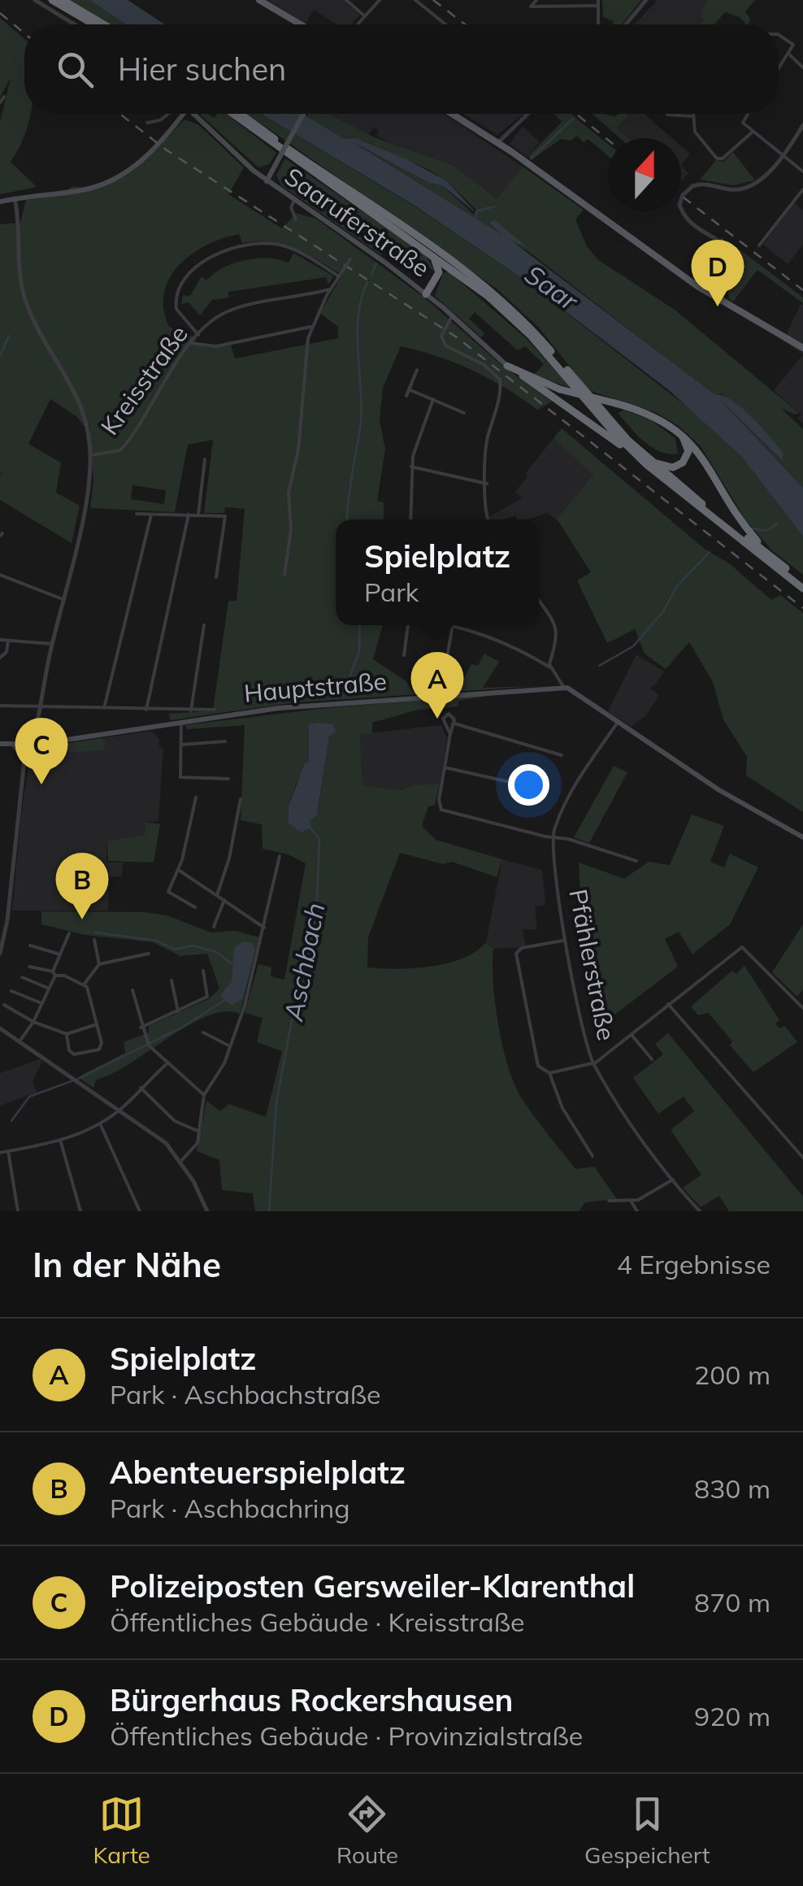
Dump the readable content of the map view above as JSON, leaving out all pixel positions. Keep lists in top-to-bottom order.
{
  "streets": {
    "main road": ["Saaruferstraße", "Hauptstraße"],
    "street": ["Kreisstraße", "Pfählerstraße"]
  },
  "crossings": [
    ["Kreisstraße", "Hauptstraße"]
  ],
  "water": ["Saar", "Aschbach"],
  "north": "top",
  "page": {
    "search": "Hier suchen",
    "pins": [
      "D",
      "A",
      "C",
      "B"
    ],
    "popup": ["Spielplatz", "Park"],
    "heading": ["In der Nähe", "4 Ergebnisse"],
    "list": [
      {
        "mark": "A",
        "name": "Spielplatz",
        "note": "Park · Aschbachstraße",
        "value": "200 m"
      },
      {
        "mark": "B",
        "name": "Abenteuerspielplatz",
        "note": "Park · Aschbachring",
        "value": "830 m"
      },
      {
        "mark": "C",
        "name": "Polizeiposten Gersweiler-Klarenthal",
        "note": "Öffentliches Gebäude · Kreisstraße",
        "value": "870 m"
      },
      {
        "mark": "D",
        "name": "Bürgerhaus Rockershausen",
        "note": "Öffentliches Gebäude · Provinzialstraße",
        "value": "920 m"
      }
    ],
    "nav": ["Karte", "Route", "Gespeichert"]
  }
}
